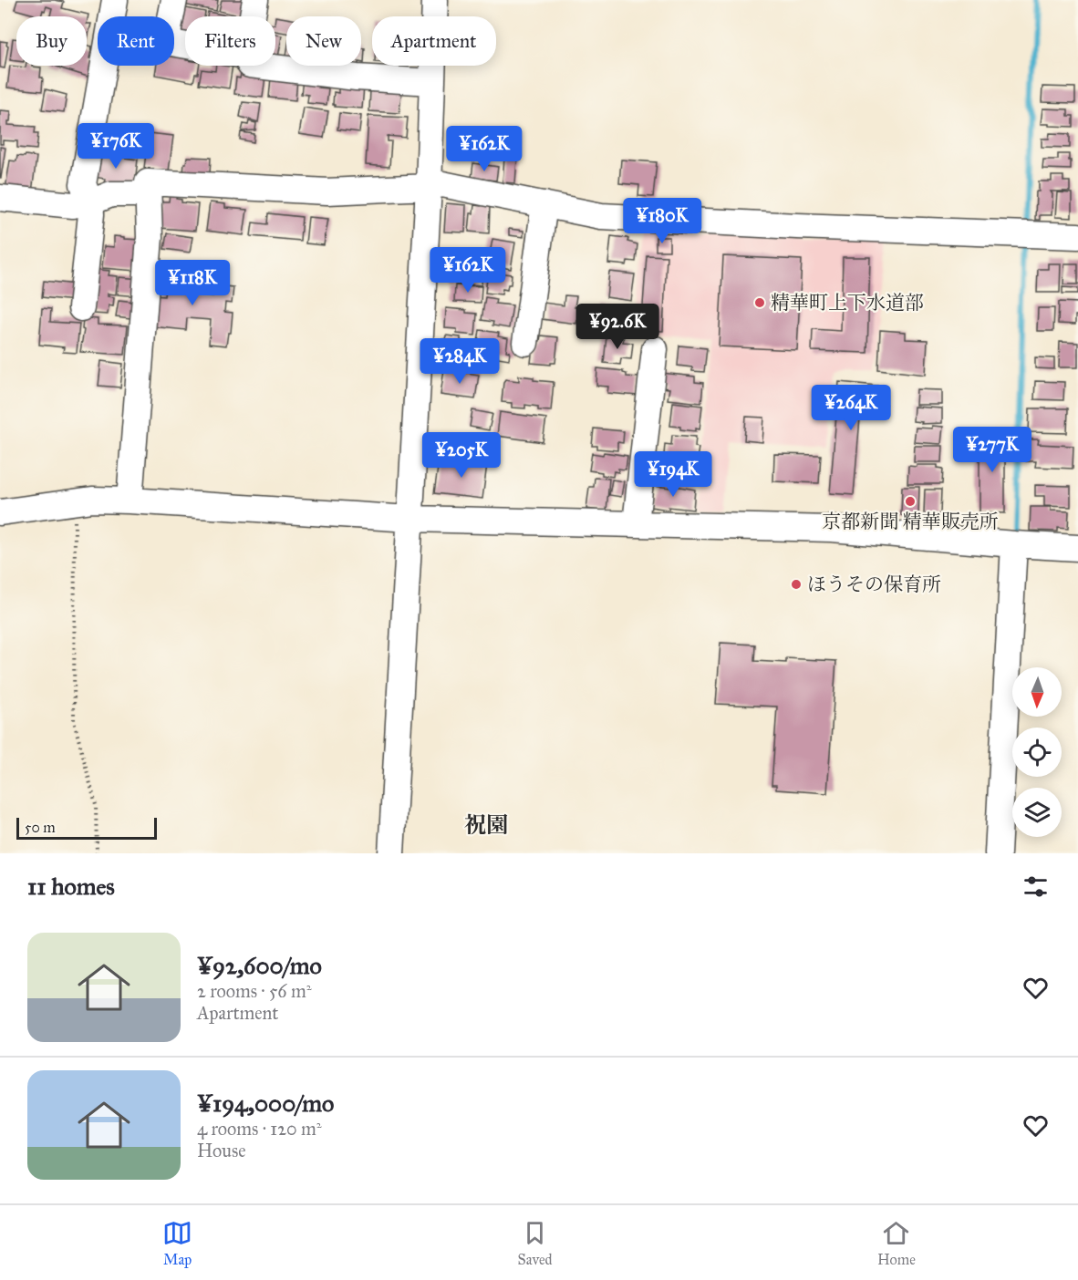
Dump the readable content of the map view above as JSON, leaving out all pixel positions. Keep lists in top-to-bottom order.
{
  "districts": ["祝園"],
  "places": ["精華町上下水道部", "京都新聞 精華販売所", "ほうその保育所"],
  "scale_bar": "50 m",
  "north": "bottom",
  "page": {
    "chip": [
      "Buy",
      "Rent",
      "Filters",
      "New",
      "Apartment"
    ],
    "price": [
      "¥176K",
      "¥162K",
      "¥180K",
      "¥162K",
      "¥118K",
      "¥92.6K",
      "¥284K",
      "¥264K",
      "¥277K",
      "¥205K",
      "¥194K"
    ],
    "scale": "50 m",
    "heading": "11 homes",
    "list": [
      {
        "name": "¥92,600/mo",
        "note": "2 rooms · 56 m² · Apartment"
      },
      {
        "name": "¥194,000/mo",
        "note": "4 rooms · 120 m² · House"
      }
    ],
    "tabs": ["Map", "Saved", "Home"]
  }
}
